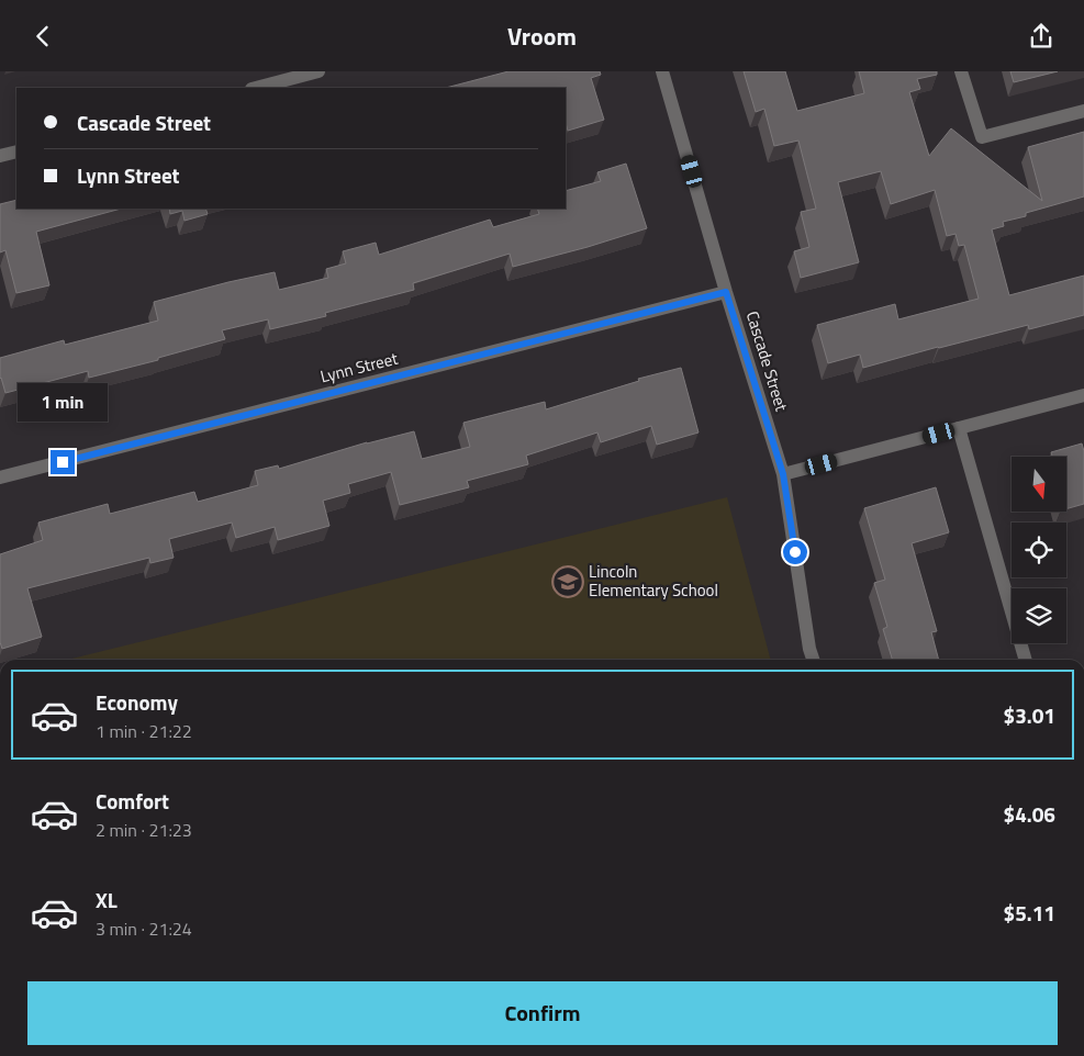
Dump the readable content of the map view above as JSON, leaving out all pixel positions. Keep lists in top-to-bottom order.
{
  "streets": {
    "street": ["Cascade Street", "Lynn Street"]
  },
  "crossings": [
    ["Cascade Street", "Lynn Street"]
  ],
  "places": {
    "school or university": ["Lincoln Elementary School"]
  },
  "north": "bottom",
  "page": {
    "header": "Vroom",
    "banner": ["Cascade Street", "Lynn Street"],
    "bubble": "1 min",
    "list": [
      {
        "name": "Economy",
        "note": "1 min · 21:22",
        "value": "$3.01"
      },
      {
        "name": "Comfort",
        "note": "2 min · 21:23",
        "value": "$4.06"
      },
      {
        "name": "XL",
        "note": "3 min · 21:24",
        "value": "$5.11"
      }
    ],
    "buttons": "Confirm"
  }
}
